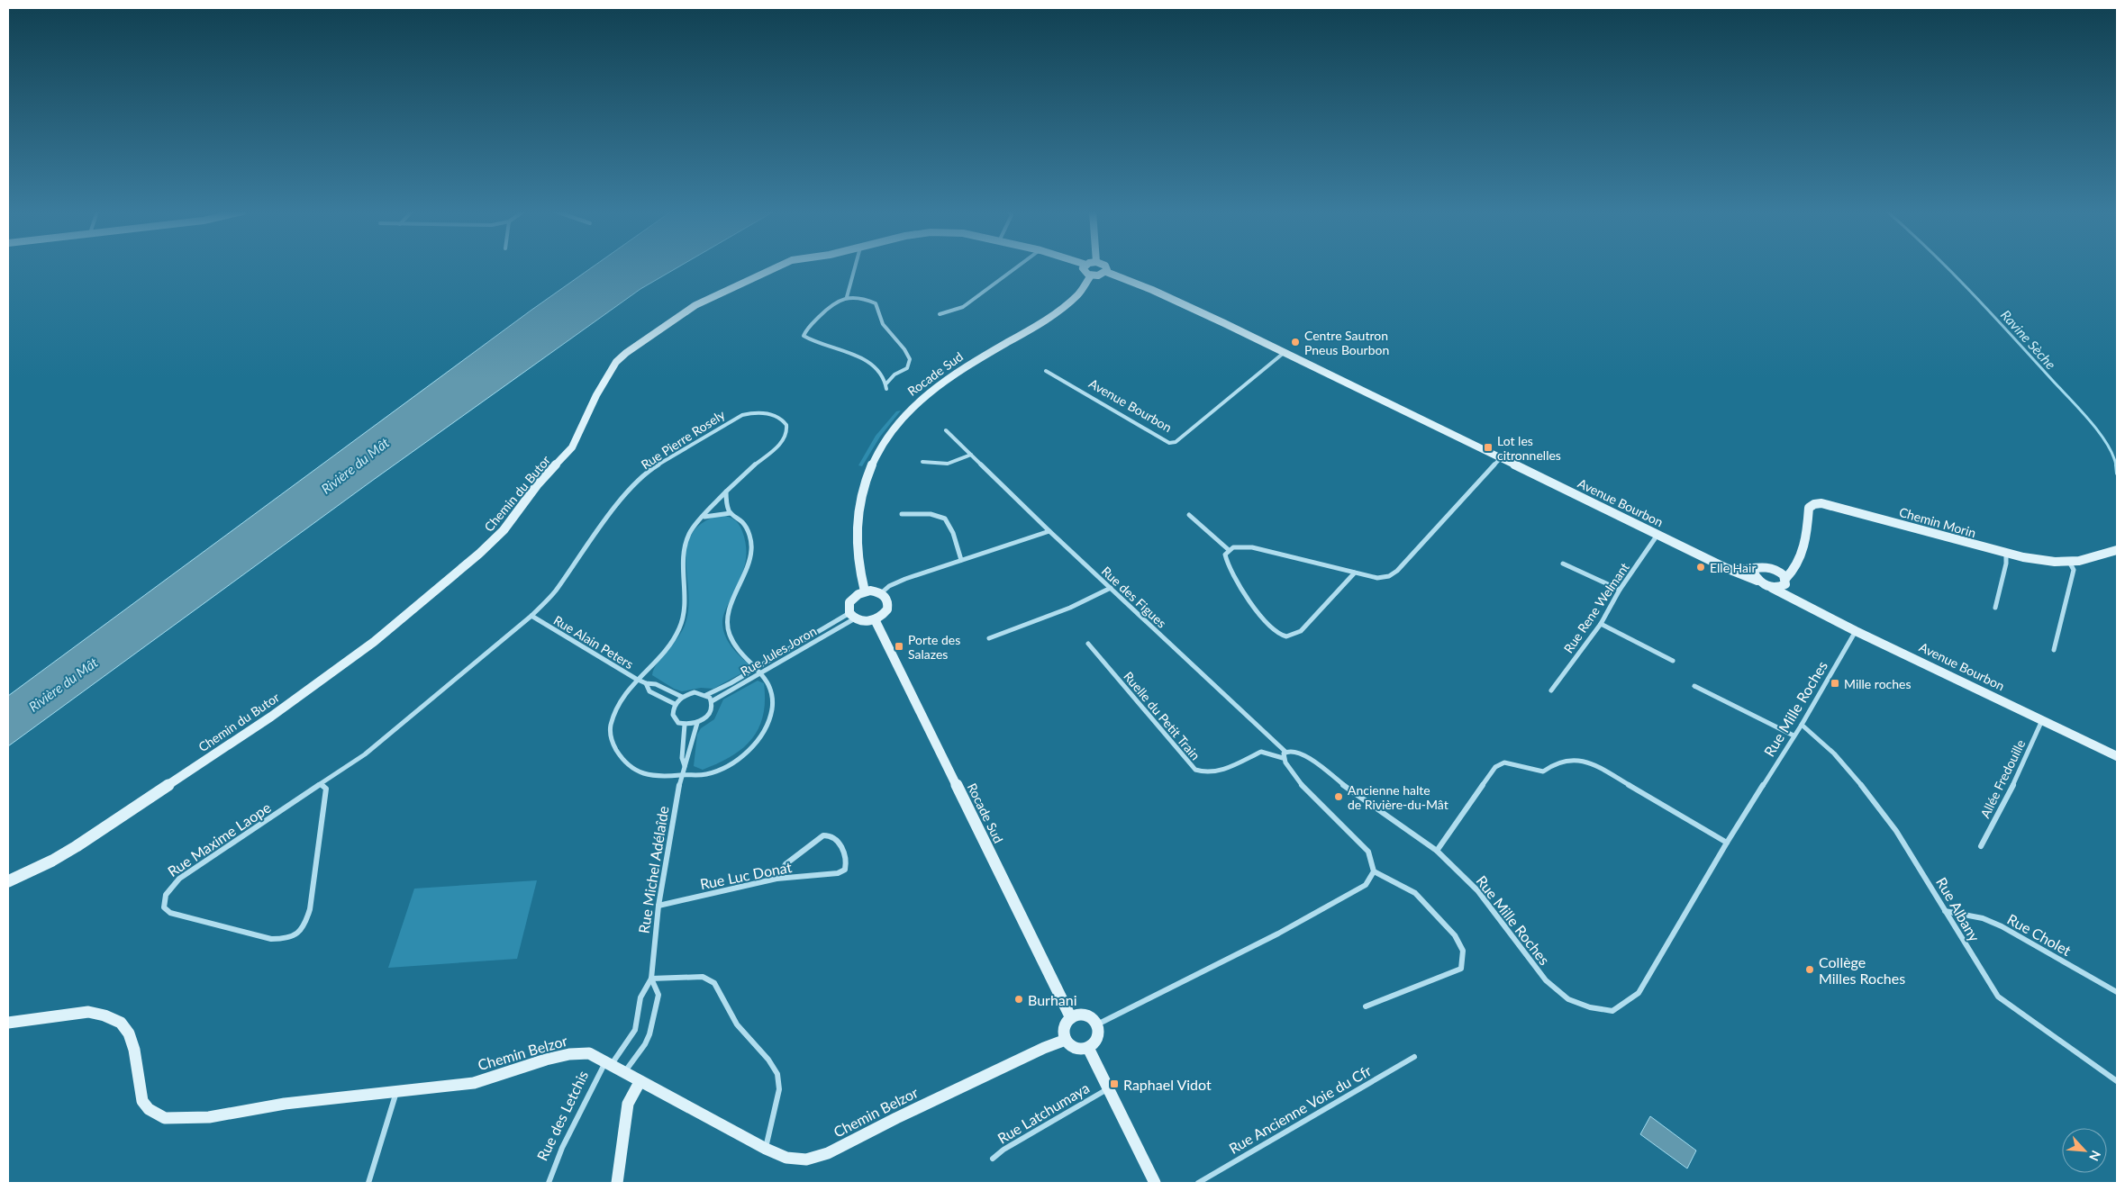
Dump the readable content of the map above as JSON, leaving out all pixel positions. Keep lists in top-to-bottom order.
{
  "streets": {
    "street": [
      "Rocade Sud",
      "Avenue Bourbon",
      "Rue Pierre Rosely",
      "Chemin du Butor",
      "Chemin Morin",
      "Rue des Figues",
      "Rue Rene Welmant",
      "Rue Alain Peters",
      "Rue Jules Joron",
      "Rue Mille Roches",
      "Ruelle du Petit Train",
      "Allée Fredouille",
      "Rue Maxime Laope",
      "Rue Michel Adélaîde",
      "Rue Luc Donat",
      "Rue Albany",
      "Rue Cholet",
      "Chemin Belzor",
      "Rue Ancienne Voie du Cfr",
      "Rue Latchumaya",
      "Rue des Letchis"
    ]
  },
  "crossings": [
    ["Rocade Sud", "Rue Jules Joron"],
    ["Rocade Sud", "Chemin Belzor"],
    ["Avenue Bourbon", "Chemin Morin"],
    ["Avenue Bourbon", "Rue Rene Welmant"],
    ["Avenue Bourbon", "Rue Mille Roches"],
    ["Avenue Bourbon", "Allée Fredouille"],
    ["Rue Pierre Rosely", "Rue Alain Peters"],
    ["Rue Pierre Rosely", "Rue Jules Joron"],
    ["Rue Pierre Rosely", "Rue Maxime Laope"],
    ["Rue Pierre Rosely", "Rue Michel Adélaîde"],
    ["Rue des Figues", "Rue Mille Roches"],
    ["Rue des Figues", "Ruelle du Petit Train"],
    ["Rue Alain Peters", "Rue Jules Joron"],
    ["Rue Alain Peters", "Rue Maxime Laope"],
    ["Rue Alain Peters", "Rue Michel Adélaîde"],
    ["Rue Jules Joron", "Rue Michel Adélaîde"],
    ["Rue Mille Roches", "Ruelle du Petit Train"],
    ["Rue Mille Roches", "Rue Albany"],
    ["Rue Michel Adélaîde", "Rue Luc Donat"],
    ["Rue Michel Adélaîde", "Chemin Belzor"],
    ["Rue Michel Adélaîde", "Rue des Letchis"],
    ["Rue Albany", "Rue Cholet"],
    ["Chemin Belzor", "Rue des Letchis"]
  ],
  "water": ["Ravine Sèche", "Rivière du Mât"],
  "places": {
    "other": [
      "Centre Sautron Pneus Bourbon",
      "Elle Hair",
      "Ancienne halte de Rivière-du-Mât",
      "Collège Milles Roches",
      "Burhani"
    ],
    "transit": [
      "Lot les citronnelles",
      "Porte des Salazes",
      "Mille roches",
      "Raphael Vidot"
    ]
  },
  "north": "bottom right"
}
